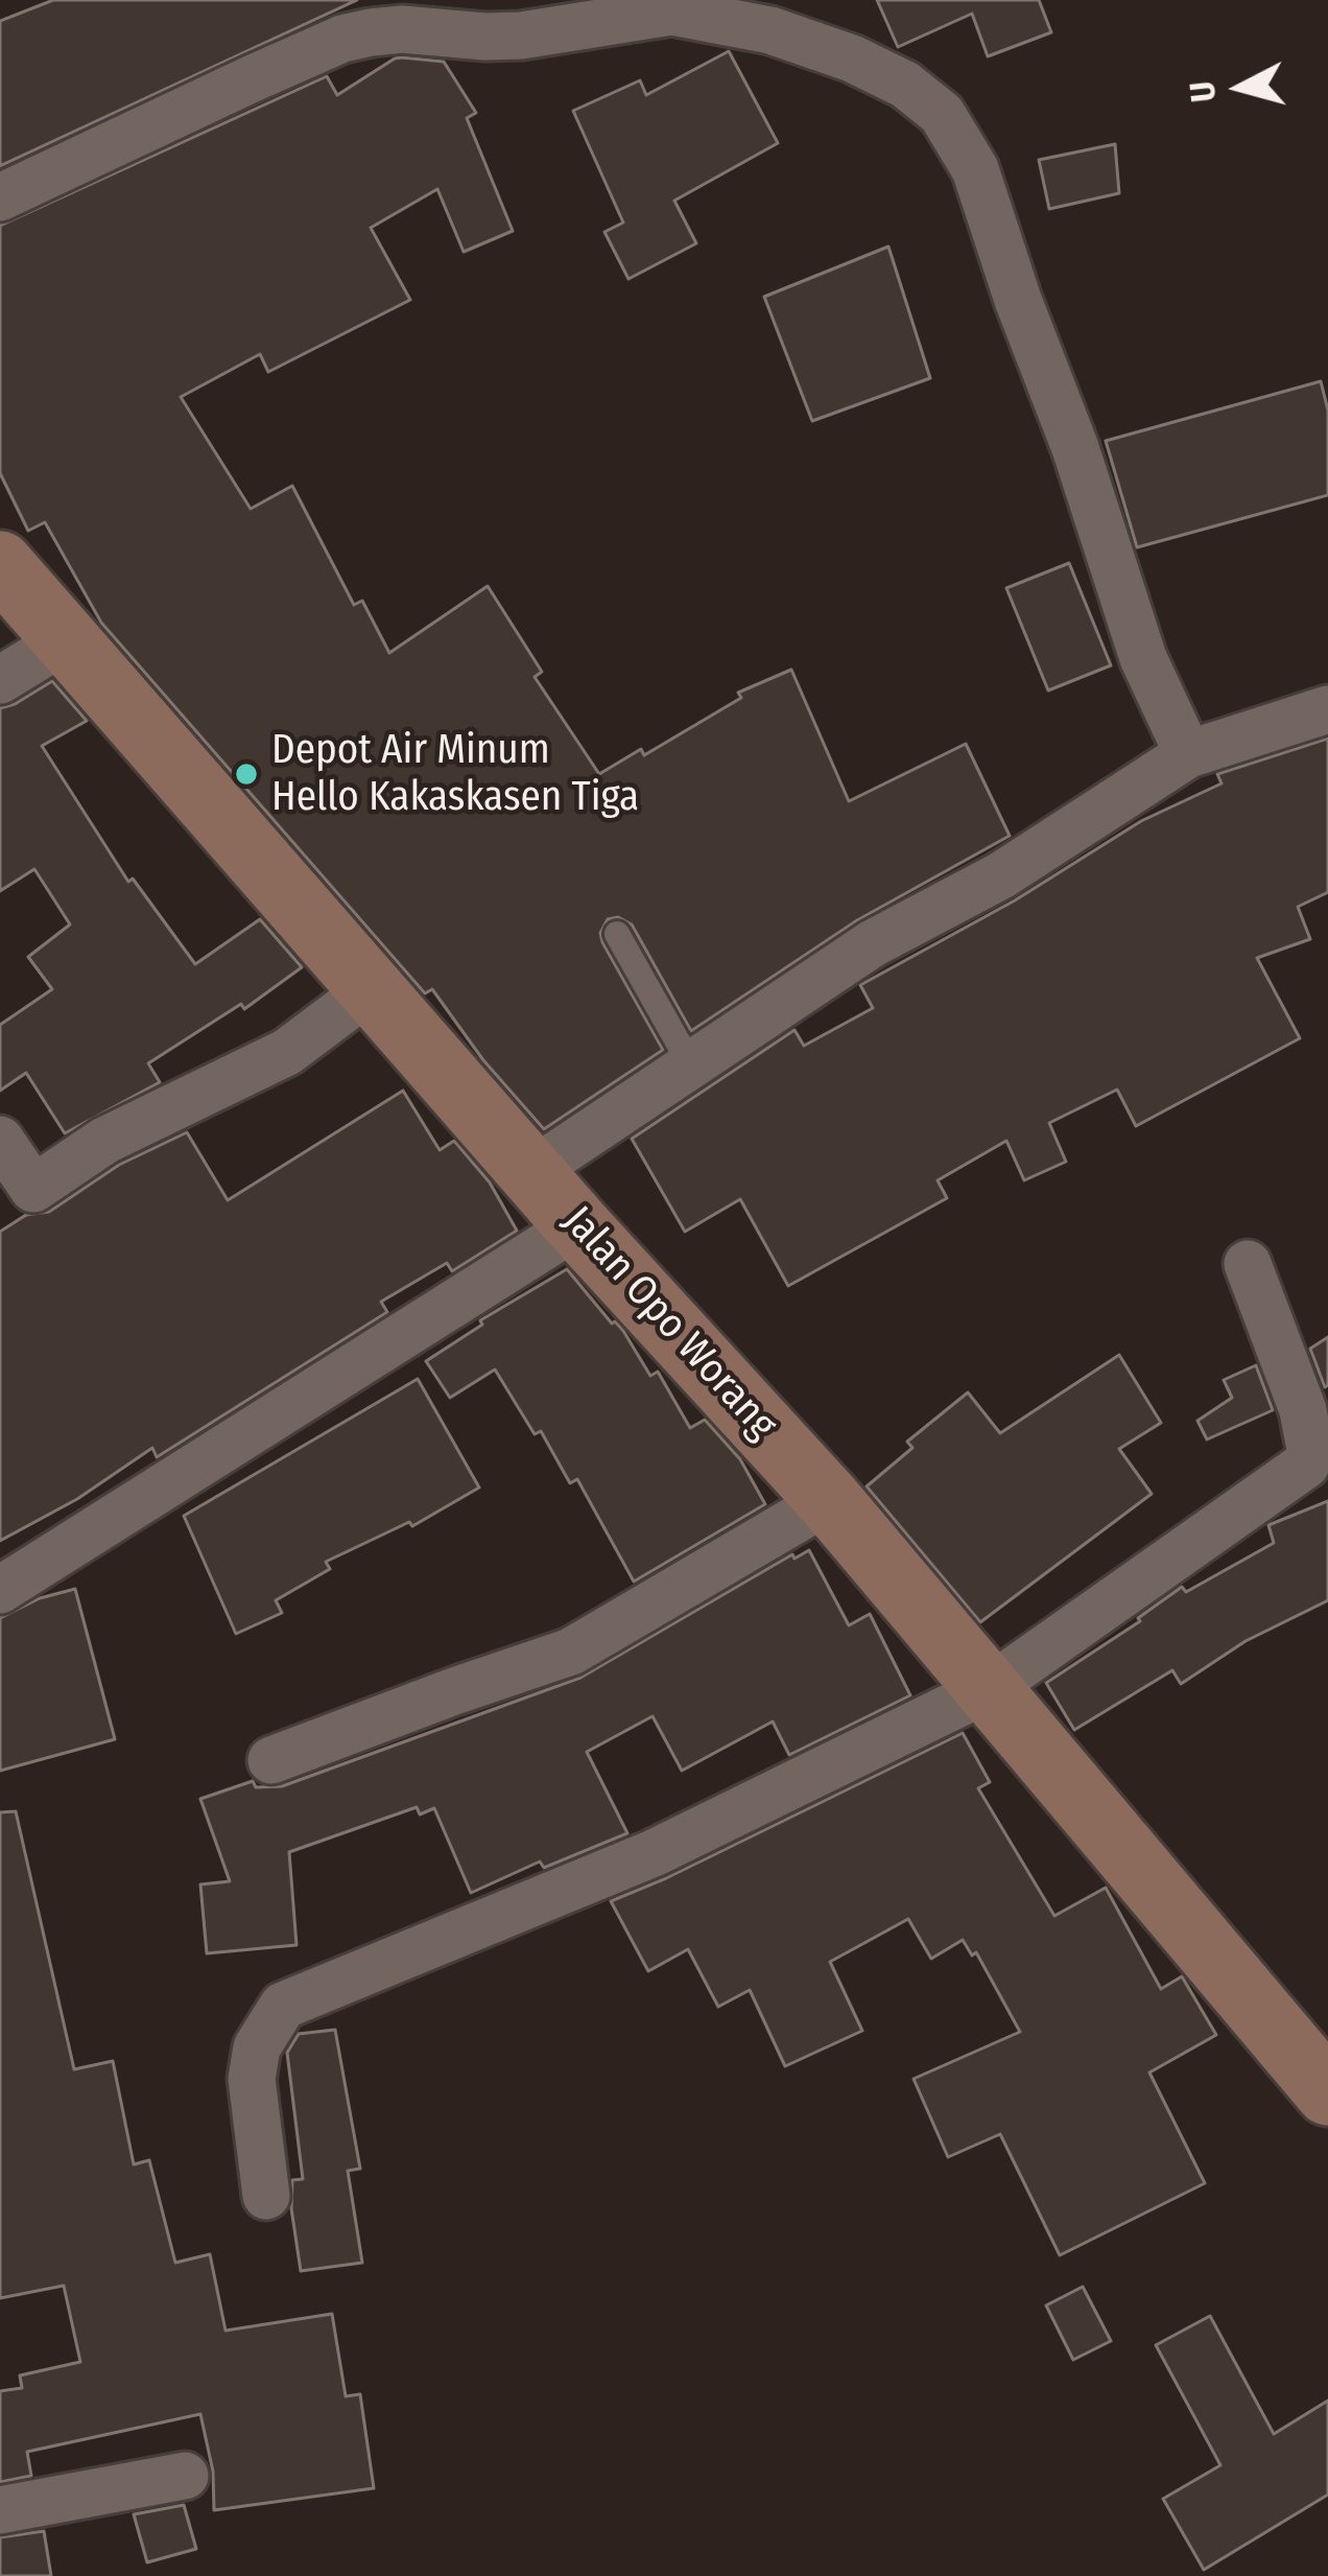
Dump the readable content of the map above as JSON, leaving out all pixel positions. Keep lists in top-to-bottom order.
{
  "streets": {
    "street": ["Jalan Opo Worang"]
  },
  "places": ["Depot Air Minum Hello Kakaskasen Tiga"],
  "north": "left"
}
